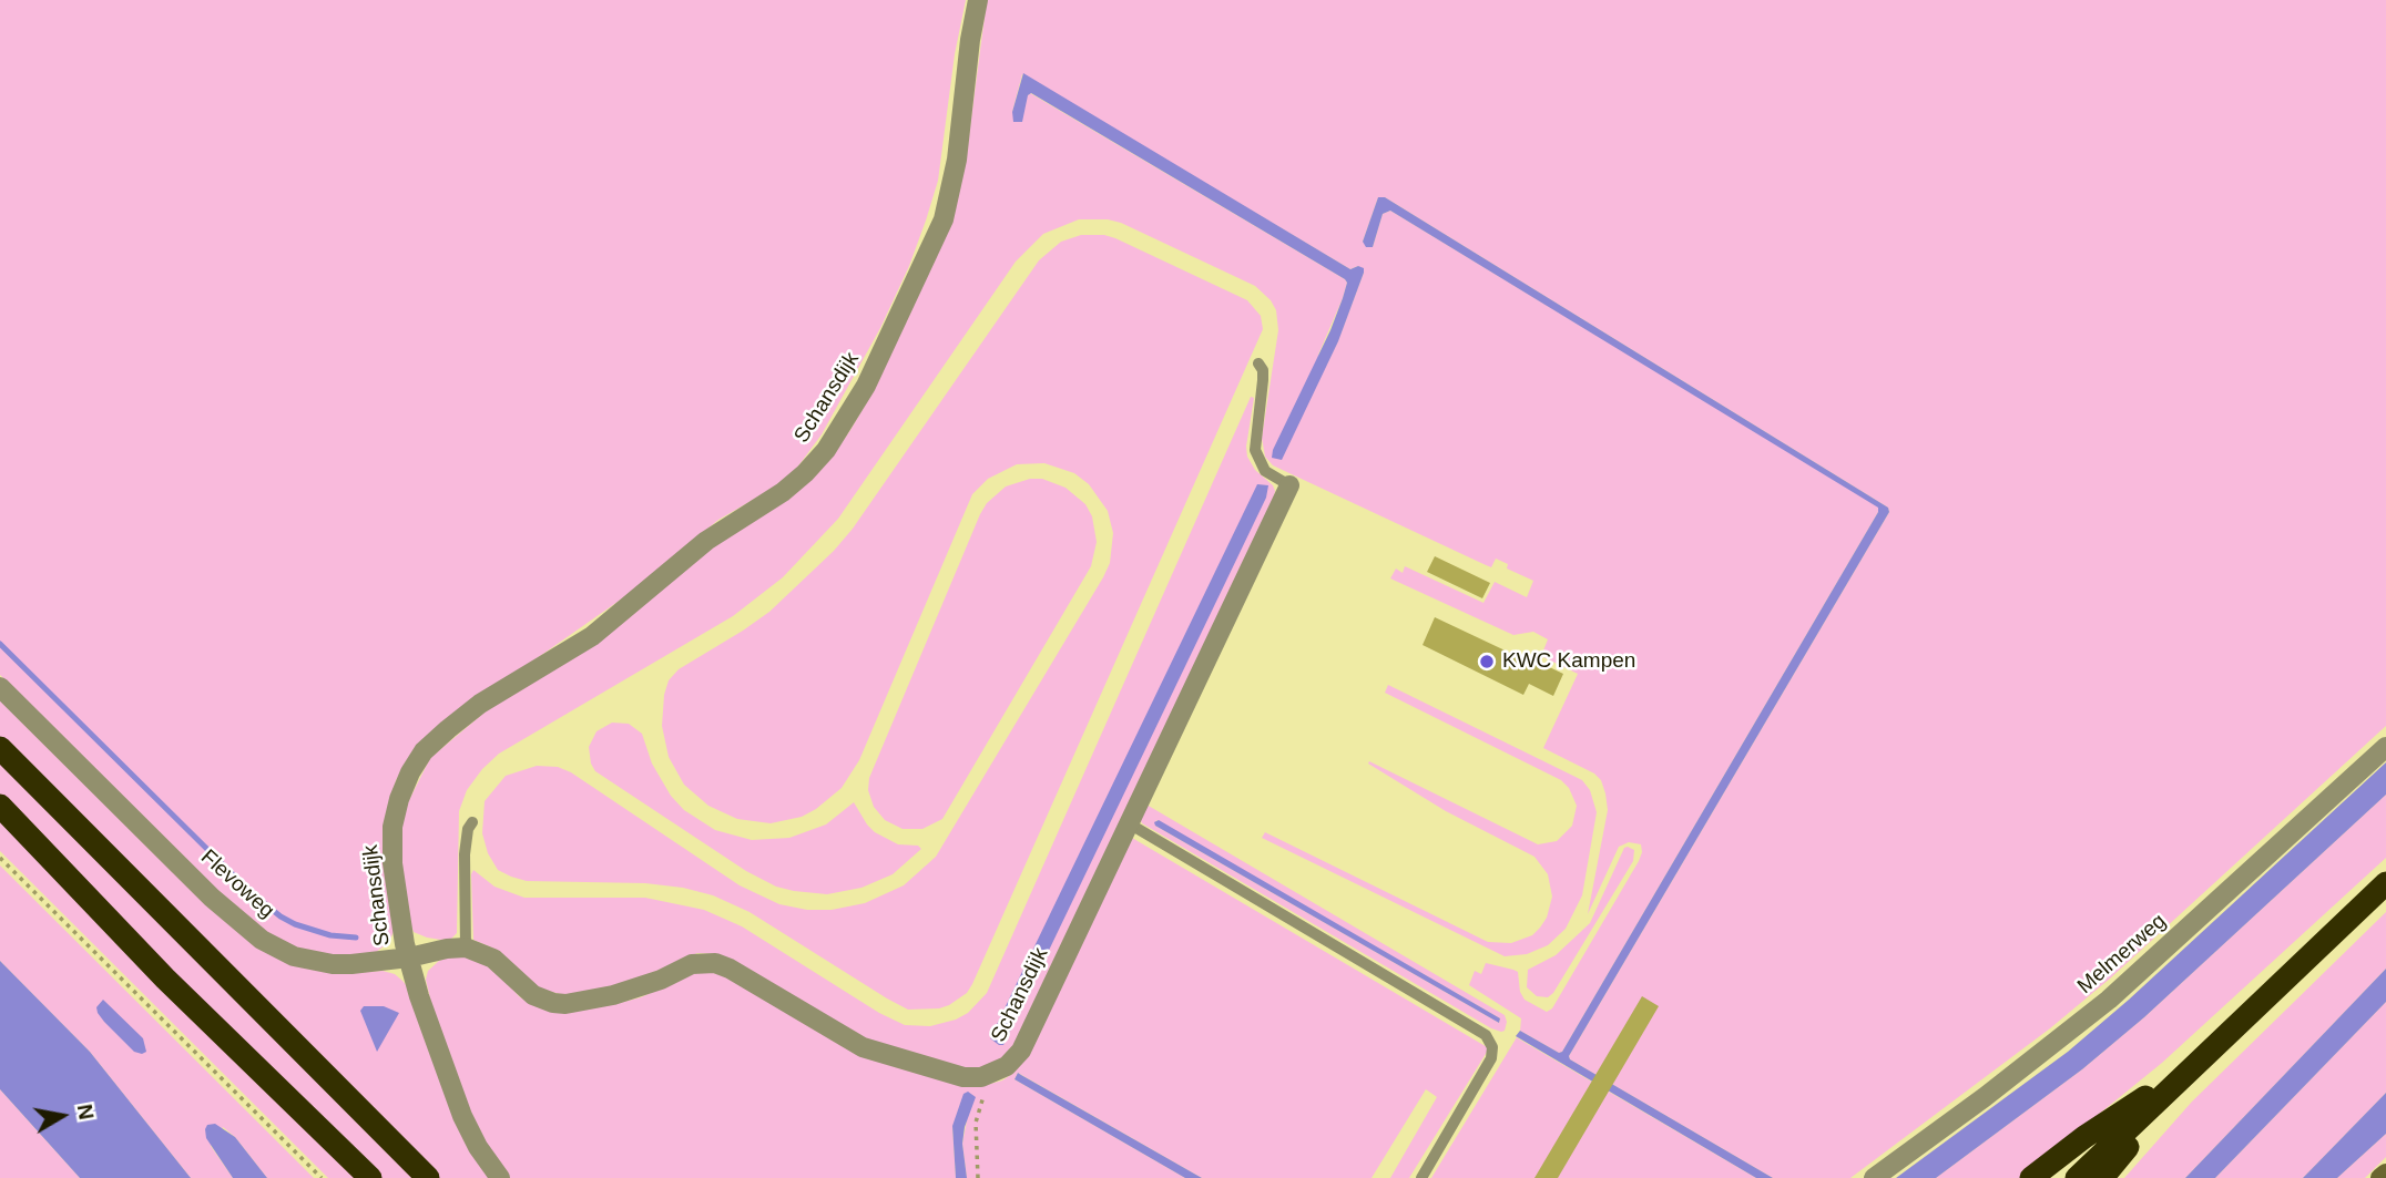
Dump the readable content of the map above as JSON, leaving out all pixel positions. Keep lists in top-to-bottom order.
{
  "streets": {
    "street": ["Schansdijk", "Flevoweg", "Melmerweg"]
  },
  "crossings": [
    ["Schansdijk", "Flevoweg"]
  ],
  "places": ["KWC Kampen"],
  "north": "right"
}
